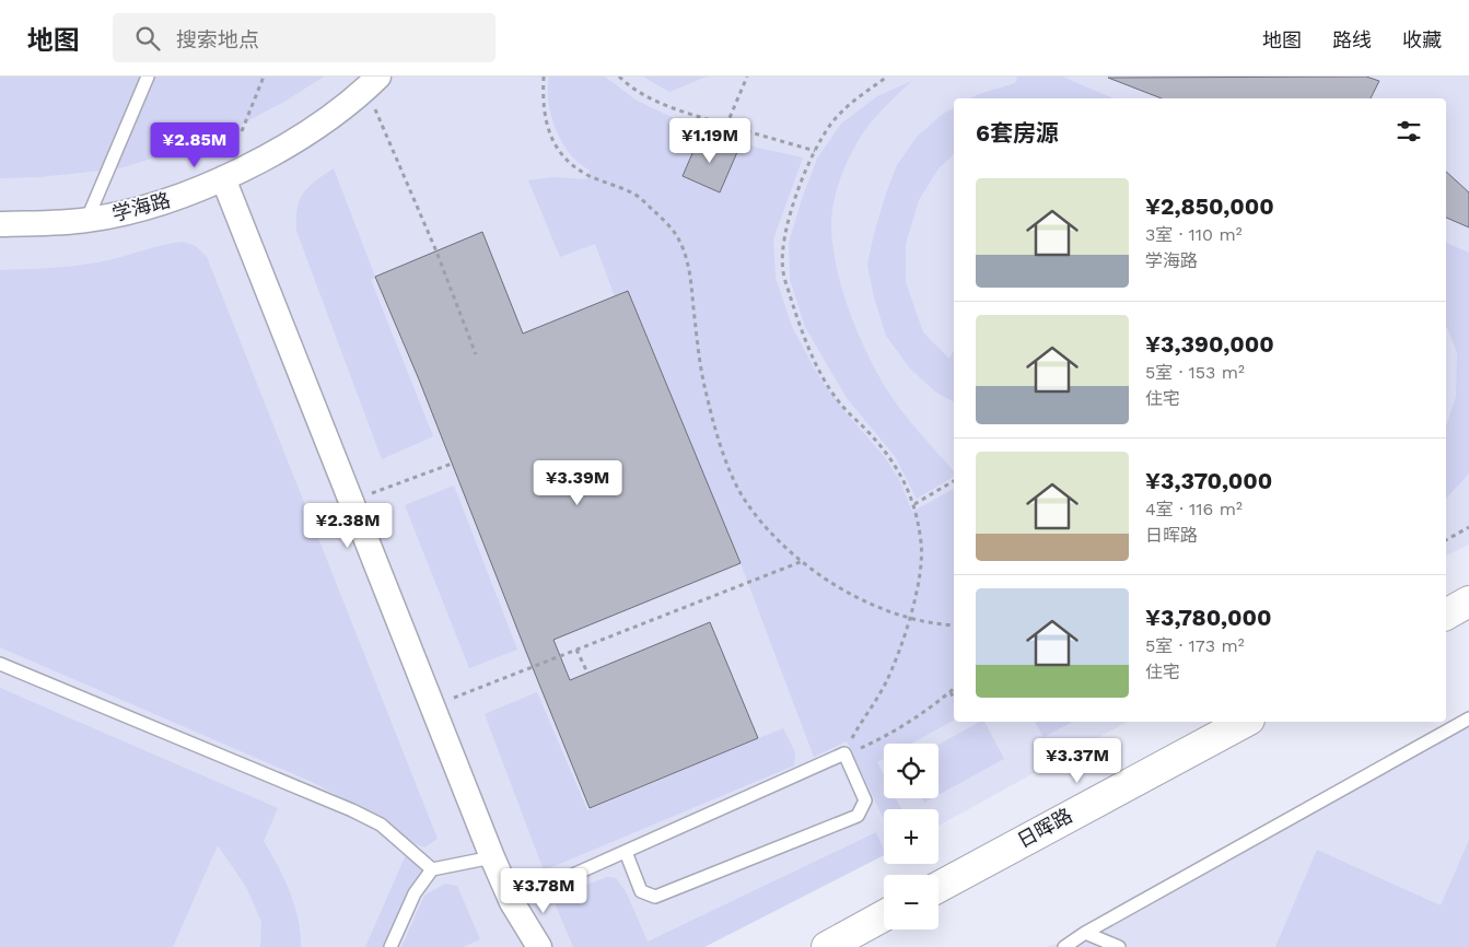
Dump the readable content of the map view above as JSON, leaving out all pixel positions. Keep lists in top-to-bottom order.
{
  "streets": {
    "street": ["学海路", "日晖路"]
  },
  "page": {
    "header": "地图",
    "search": "搜索地点",
    "nav": ["地图", "路线", "收藏"],
    "heading": "6套房源",
    "price": [
      "¥1.19M",
      "¥2.85M",
      "¥3.39M",
      "¥2.38M",
      "¥3.37M",
      "¥3.78M"
    ],
    "list": [
      {
        "name": "¥2,850,000",
        "note": "3室 · 110 m² · 学海路"
      },
      {
        "name": "¥3,390,000",
        "note": "5室 · 153 m² · 住宅"
      },
      {
        "name": "¥3,370,000",
        "note": "4室 · 116 m² · 日晖路"
      },
      {
        "name": "¥3,780,000",
        "note": "5室 · 173 m² · 住宅"
      }
    ],
    "map_buttons": ["+", "−"]
  }
}
